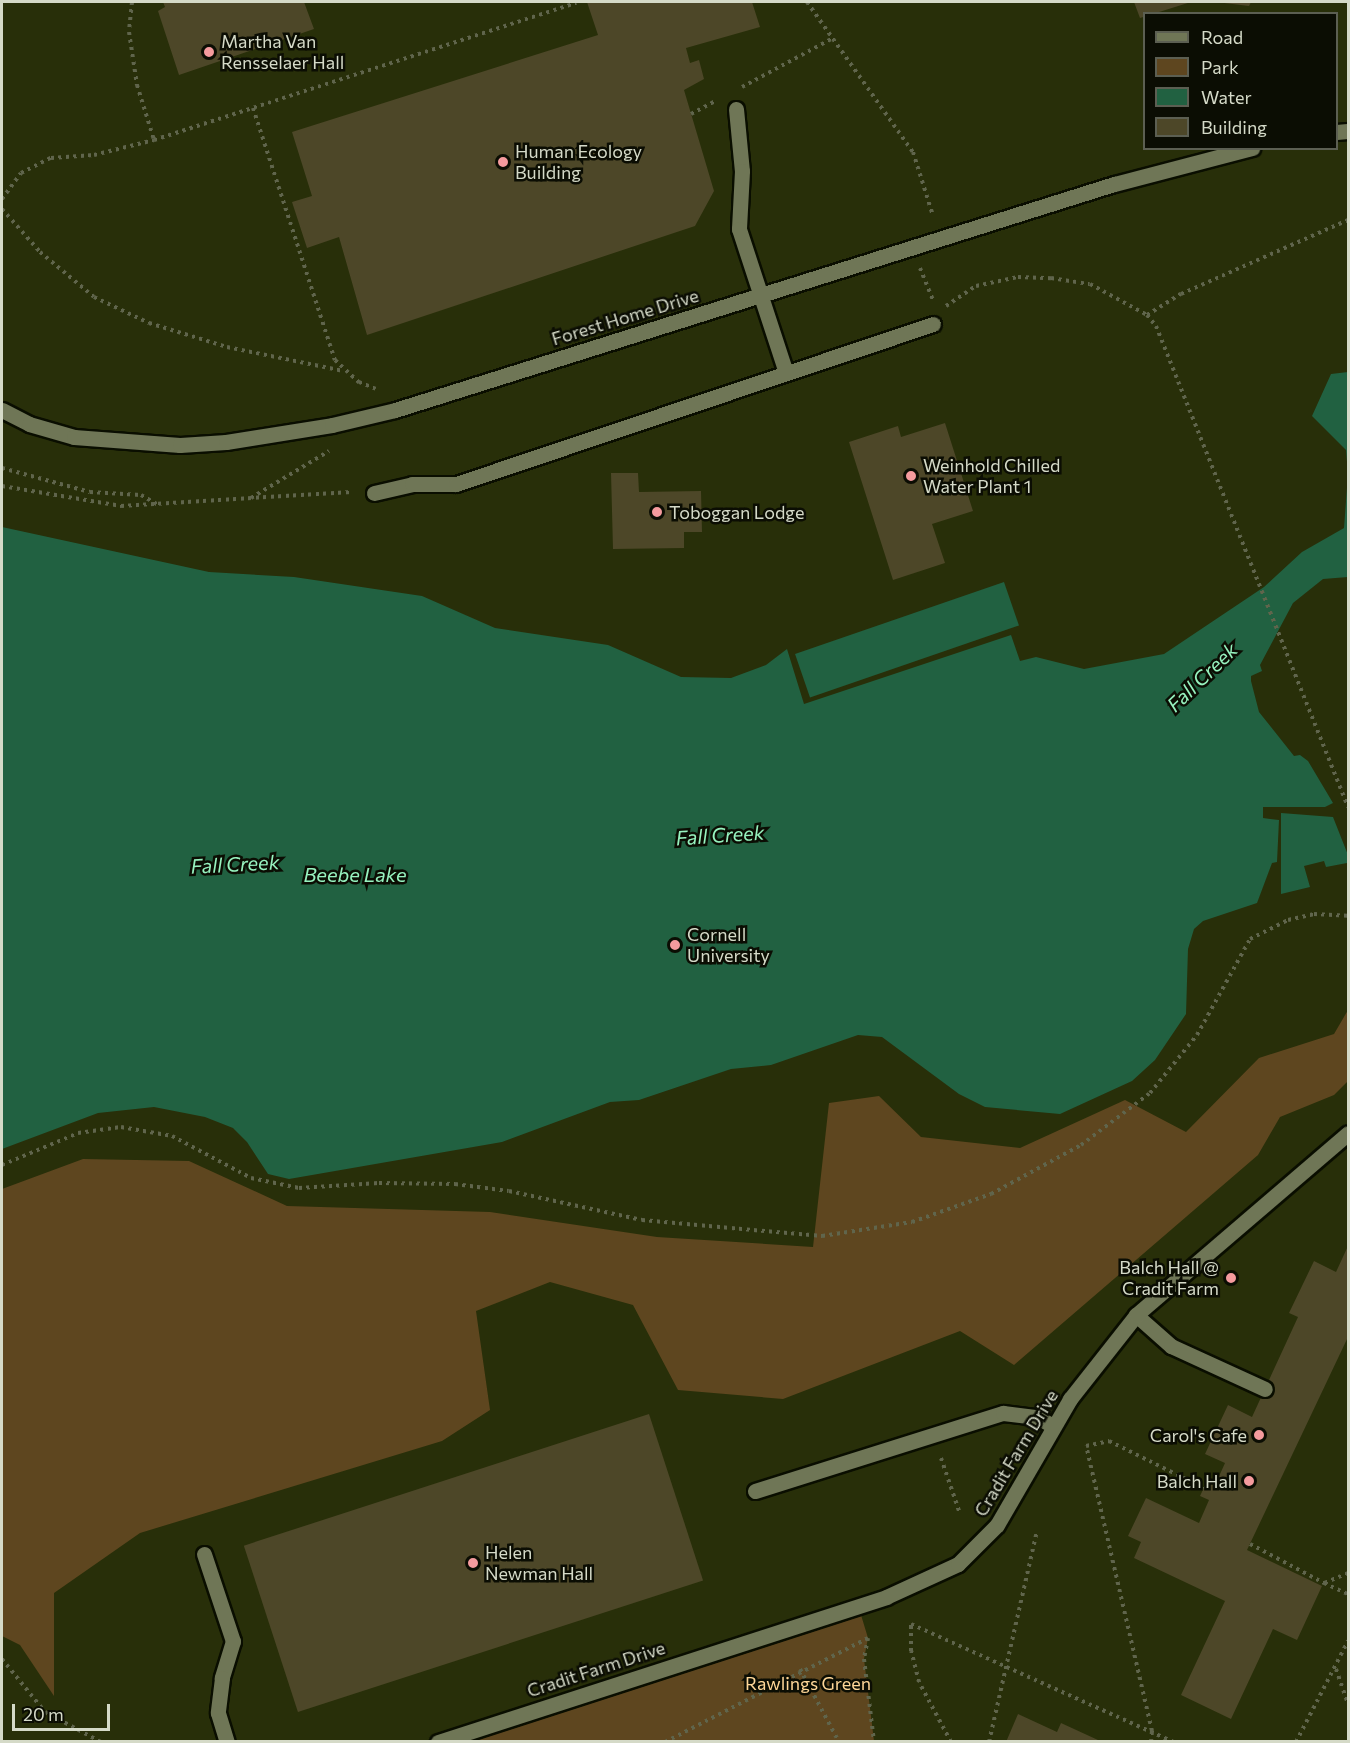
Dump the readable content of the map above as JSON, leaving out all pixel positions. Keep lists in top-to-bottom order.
{
  "streets": {
    "street": ["Forest Home Drive", "Cradit Farm Drive"]
  },
  "water": ["Fall Creek", "Beebe Lake"],
  "parks": ["Rawlings Green"],
  "places": [
    "Martha Van Rensselaer Hall",
    "Human Ecology Building",
    "Weinhold Chilled Water Plant 1",
    "Toboggan Lodge",
    "Cornell University",
    "Balch Hall @ Cradit Farm",
    "Carol's Cafe",
    "Balch Hall",
    "Helen Newman Hall"
  ],
  "legend": [
    "Road",
    "Park",
    "Water",
    "Building"
  ],
  "scale_bar": "20 m"
}
